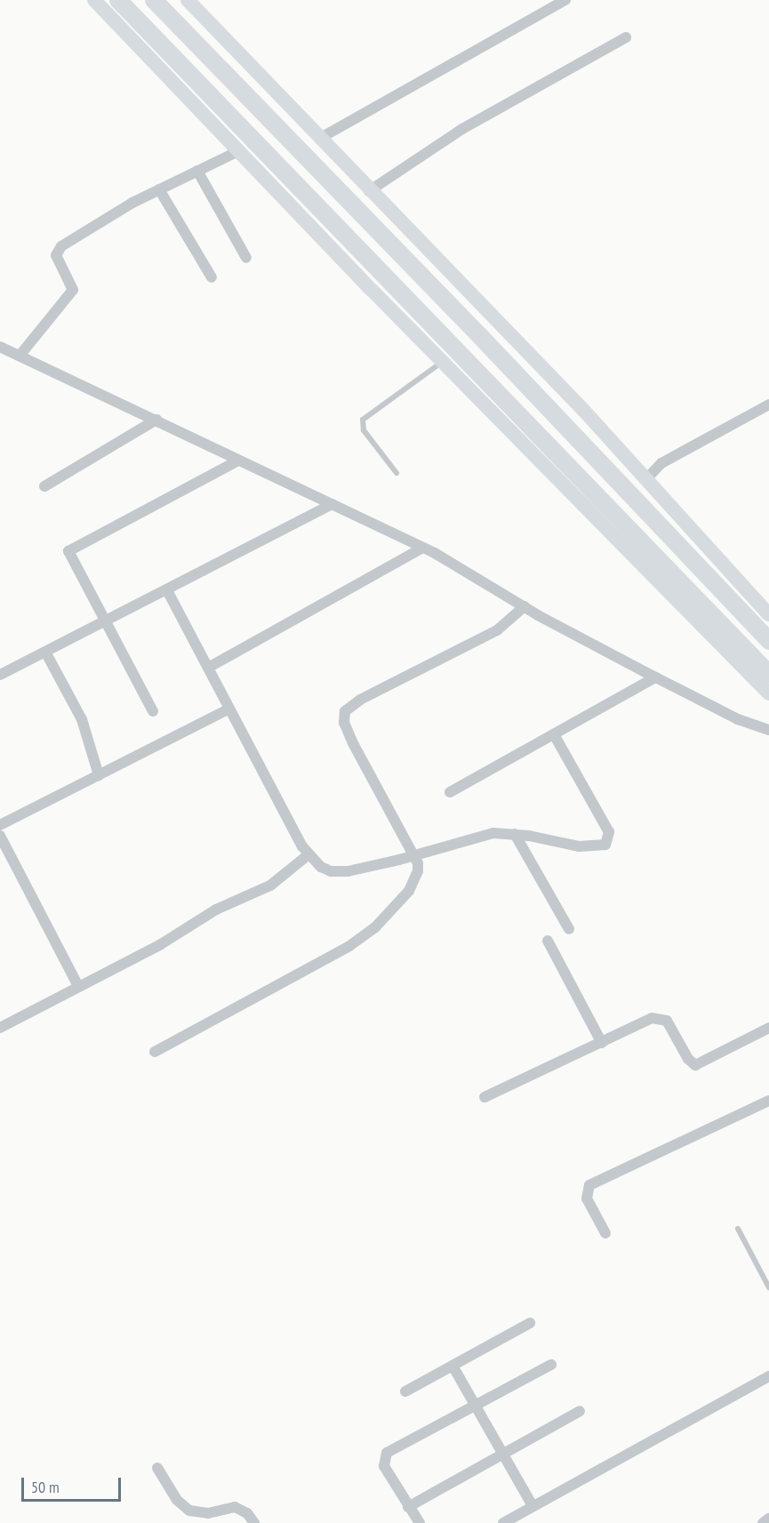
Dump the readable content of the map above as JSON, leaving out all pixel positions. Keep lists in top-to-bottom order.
{
  "scale_bar": "50 m"
}
